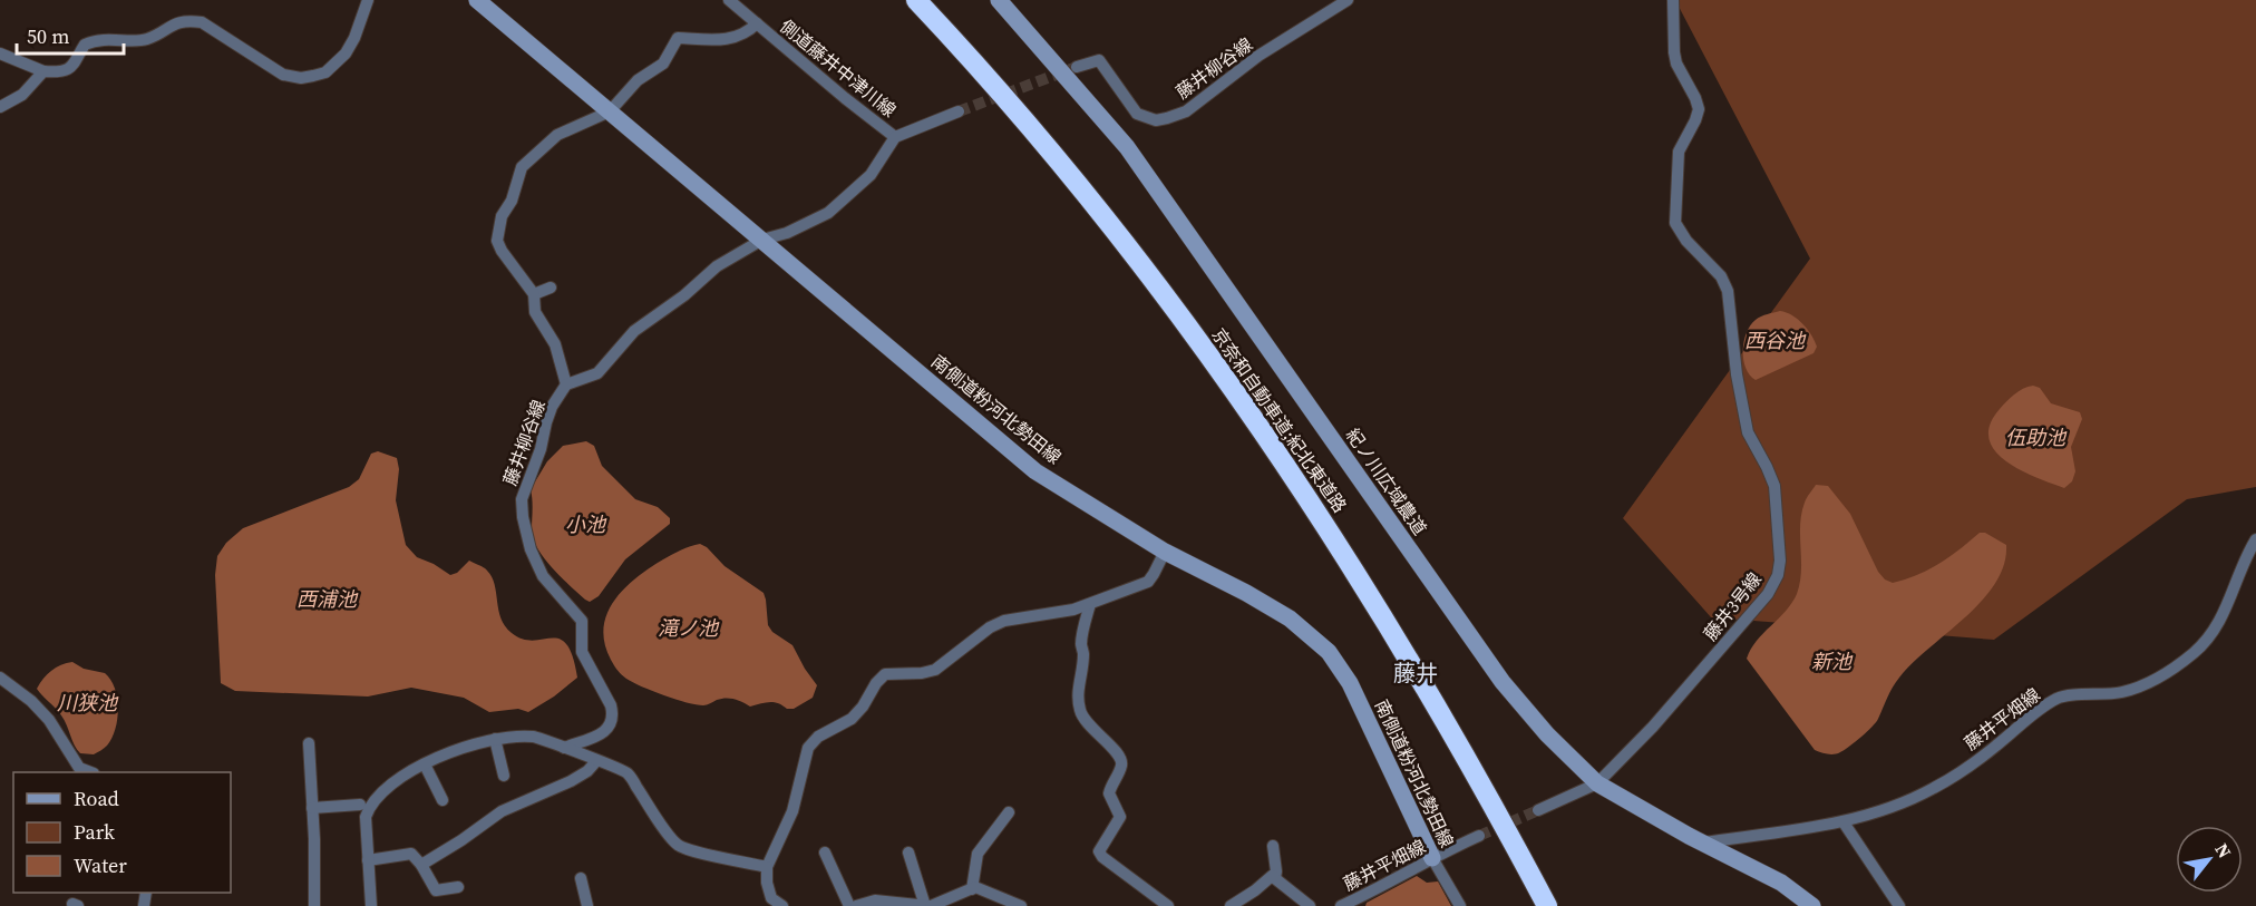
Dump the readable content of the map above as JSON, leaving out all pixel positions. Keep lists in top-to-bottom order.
{
  "streets": {
    "highway": ["京奈和自動車道;紀北東道路"],
    "street": [
      "側道藤井中津川線",
      "藤井柳谷線",
      "南側道粉河北勢田線",
      "紀ノ川広域農道",
      "藤井3号線",
      "藤井平畑線"
    ]
  },
  "crossings": [
    ["側道藤井中津川線", "藤井柳谷線"],
    ["藤井柳谷線", "南側道粉河北勢田線"],
    ["南側道粉河北勢田線", "藤井平畑線"],
    ["紀ノ川広域農道", "藤井3号線"],
    ["紀ノ川広域農道", "藤井平畑線"]
  ],
  "districts": ["藤井"],
  "water": [
    "西谷池",
    "伍助池",
    "小池",
    "西浦池",
    "滝ノ池",
    "新池",
    "川狭池"
  ],
  "legend": ["Road", "Park", "Water"],
  "scale_bar": "50 m",
  "north": "top right"
}
